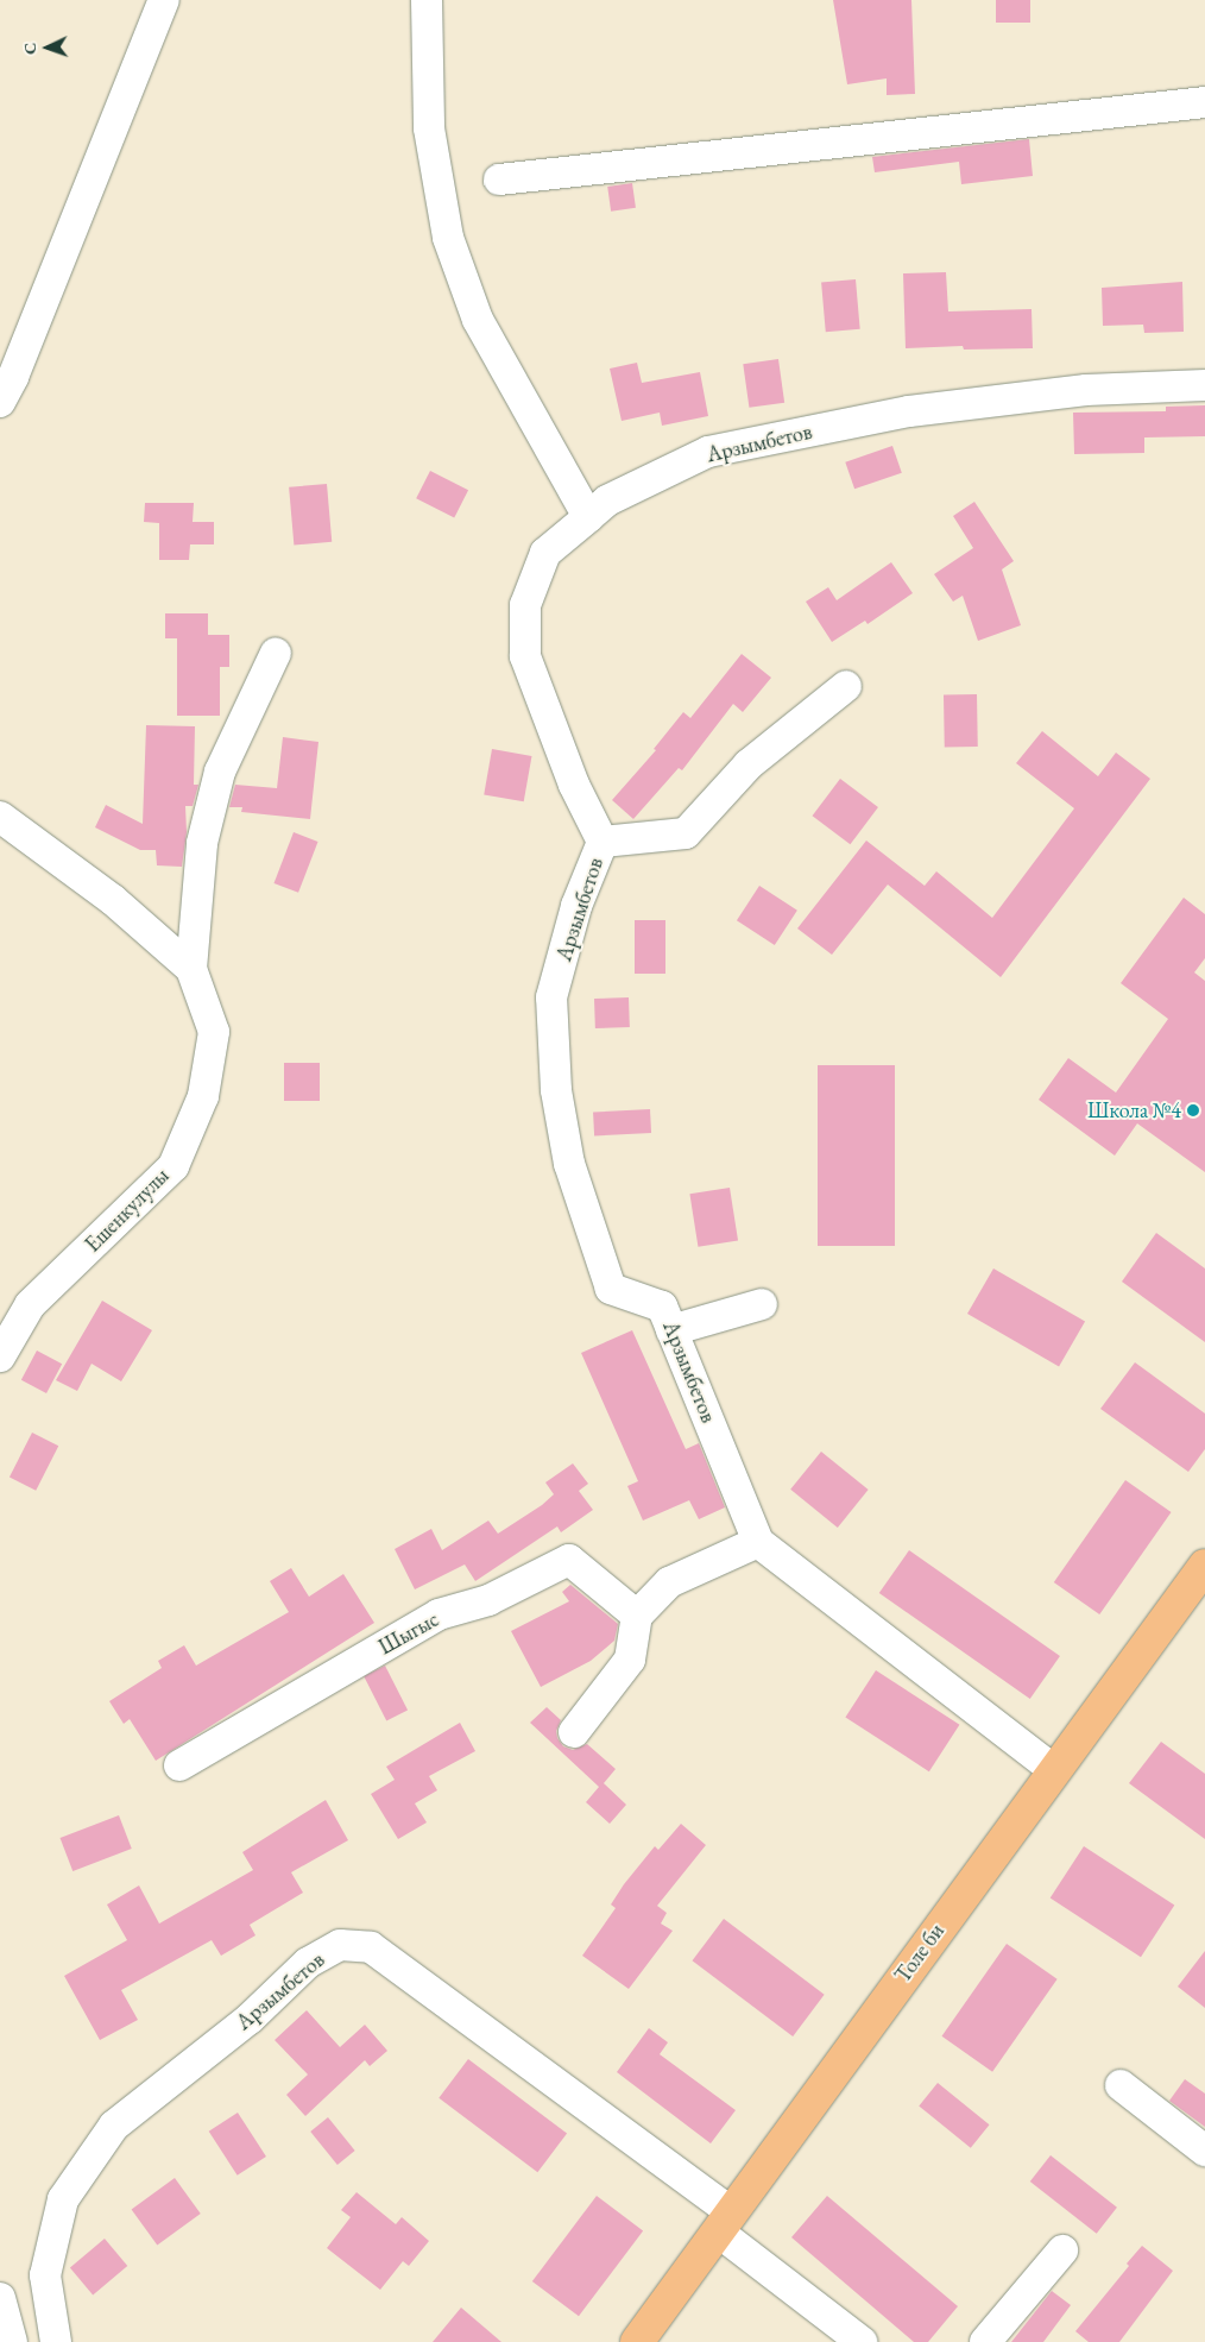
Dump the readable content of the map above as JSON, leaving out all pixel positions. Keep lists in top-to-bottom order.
{
  "streets": {
    "main road": ["Толе би"],
    "street": ["Арзымбетов", "Ешенкулулы", "Шыгыс"]
  },
  "crossings": [
    ["Арзымбетов", "Толе би"]
  ],
  "places": ["Школа №4"],
  "north": "left"
}
